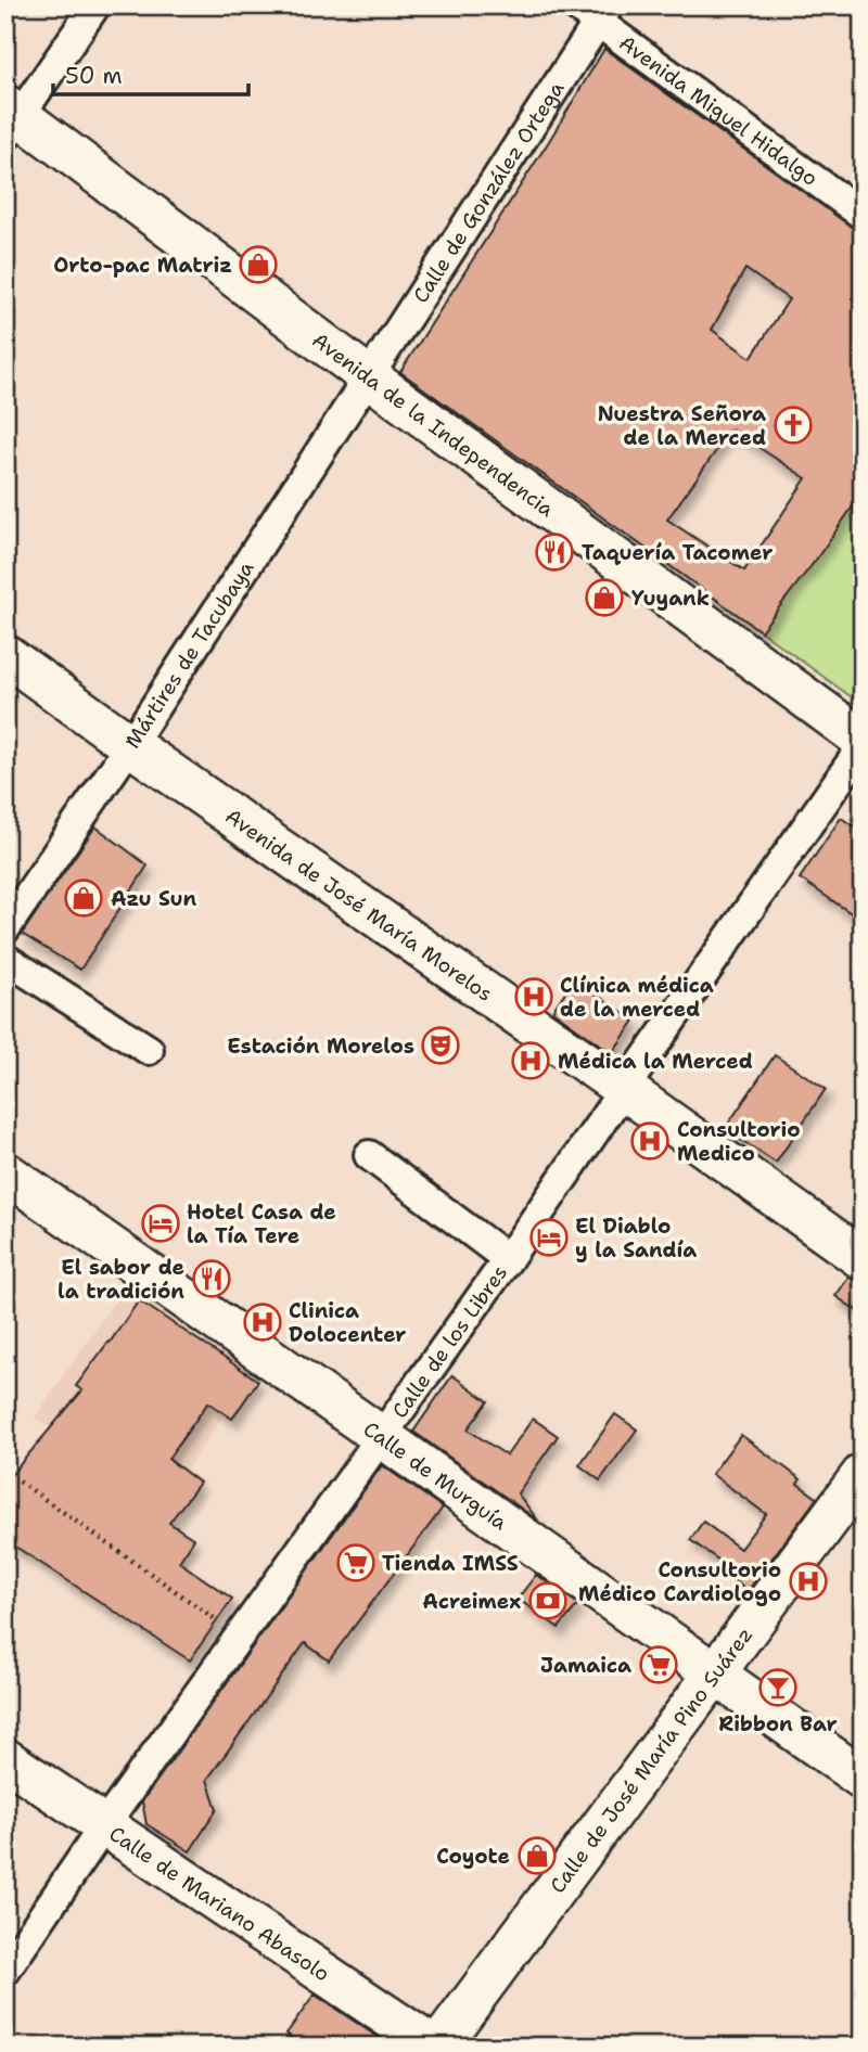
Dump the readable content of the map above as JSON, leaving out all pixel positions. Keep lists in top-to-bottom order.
{
  "streets": {
    "main road": [
      "Avenida de la Independencia",
      "Avenida de José María Morelos",
      "Calle de Murguía",
      "Calle de José María Pino Suárez",
      "Calle de Mariano Abasolo"
    ],
    "street": [
      "Avenida Miguel Hidalgo",
      "Calle de González Ortega",
      "Mártires de Tacubaya",
      "Calle de los Libres"
    ]
  },
  "crossings": [
    ["Avenida Miguel Hidalgo", "Calle de González Ortega"],
    ["Calle de González Ortega", "Avenida de la Independencia"],
    ["Calle de González Ortega", "Mártires de Tacubaya"],
    ["Avenida de la Independencia", "Mártires de Tacubaya"],
    ["Mártires de Tacubaya", "Avenida de José María Morelos"],
    ["Avenida de José María Morelos", "Calle de los Libres"],
    ["Calle de los Libres", "Calle de Murguía"],
    ["Calle de los Libres", "Calle de Mariano Abasolo"],
    ["Calle de Murguía", "Calle de José María Pino Suárez"]
  ],
  "places": {
    "shop": [
      "Orto-pac Matriz",
      "Yuyank",
      "Azu Sun",
      "Coyote"
    ],
    "church": ["Nuestra Señora de la Merced"],
    "restaurant": ["Taquería Tacomer", "El sabor de la tradición"],
    "hospital": [
      "Clínica médica de la merced",
      "Médica la Merced",
      "Consultorio Medico",
      "Clinica Dolocenter",
      "Consultorio Médico Cardiologo"
    ],
    "theatre": ["Estación Morelos"],
    "hotel": ["Hotel Casa de la Tía Tere", "El Diablo y la Sandía"],
    "supermarket": ["Tienda IMSS", "Jamaica"],
    "bank": ["Acreimex"],
    "bar": ["Ribbon Bar"]
  },
  "scale_bar": "50 m"
}
